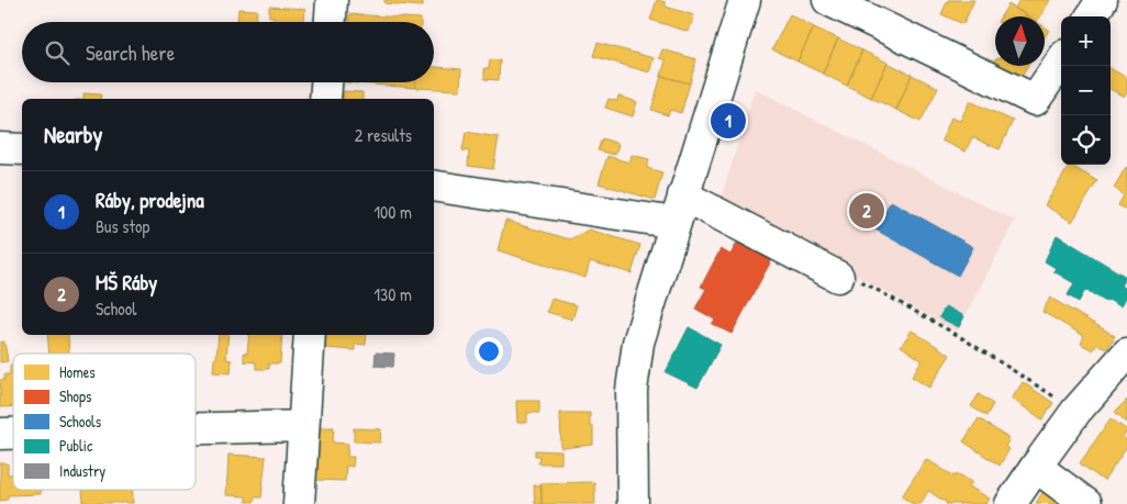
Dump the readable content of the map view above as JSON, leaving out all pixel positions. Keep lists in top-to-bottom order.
{
  "legend": [
    "Homes",
    "Shops",
    "Schools",
    "Public",
    "Industry"
  ],
  "north": "top",
  "page": {
    "map_buttons": ["+", "−"],
    "search": "Search here",
    "heading": ["Nearby", "2 results"],
    "pins": ["1", "2"],
    "list": [
      {
        "mark": "1",
        "name": "Ráby, prodejna",
        "note": "Bus stop",
        "value": "100 m"
      },
      {
        "mark": "2",
        "name": "MŠ Ráby",
        "note": "School",
        "value": "130 m"
      }
    ]
  }
}
